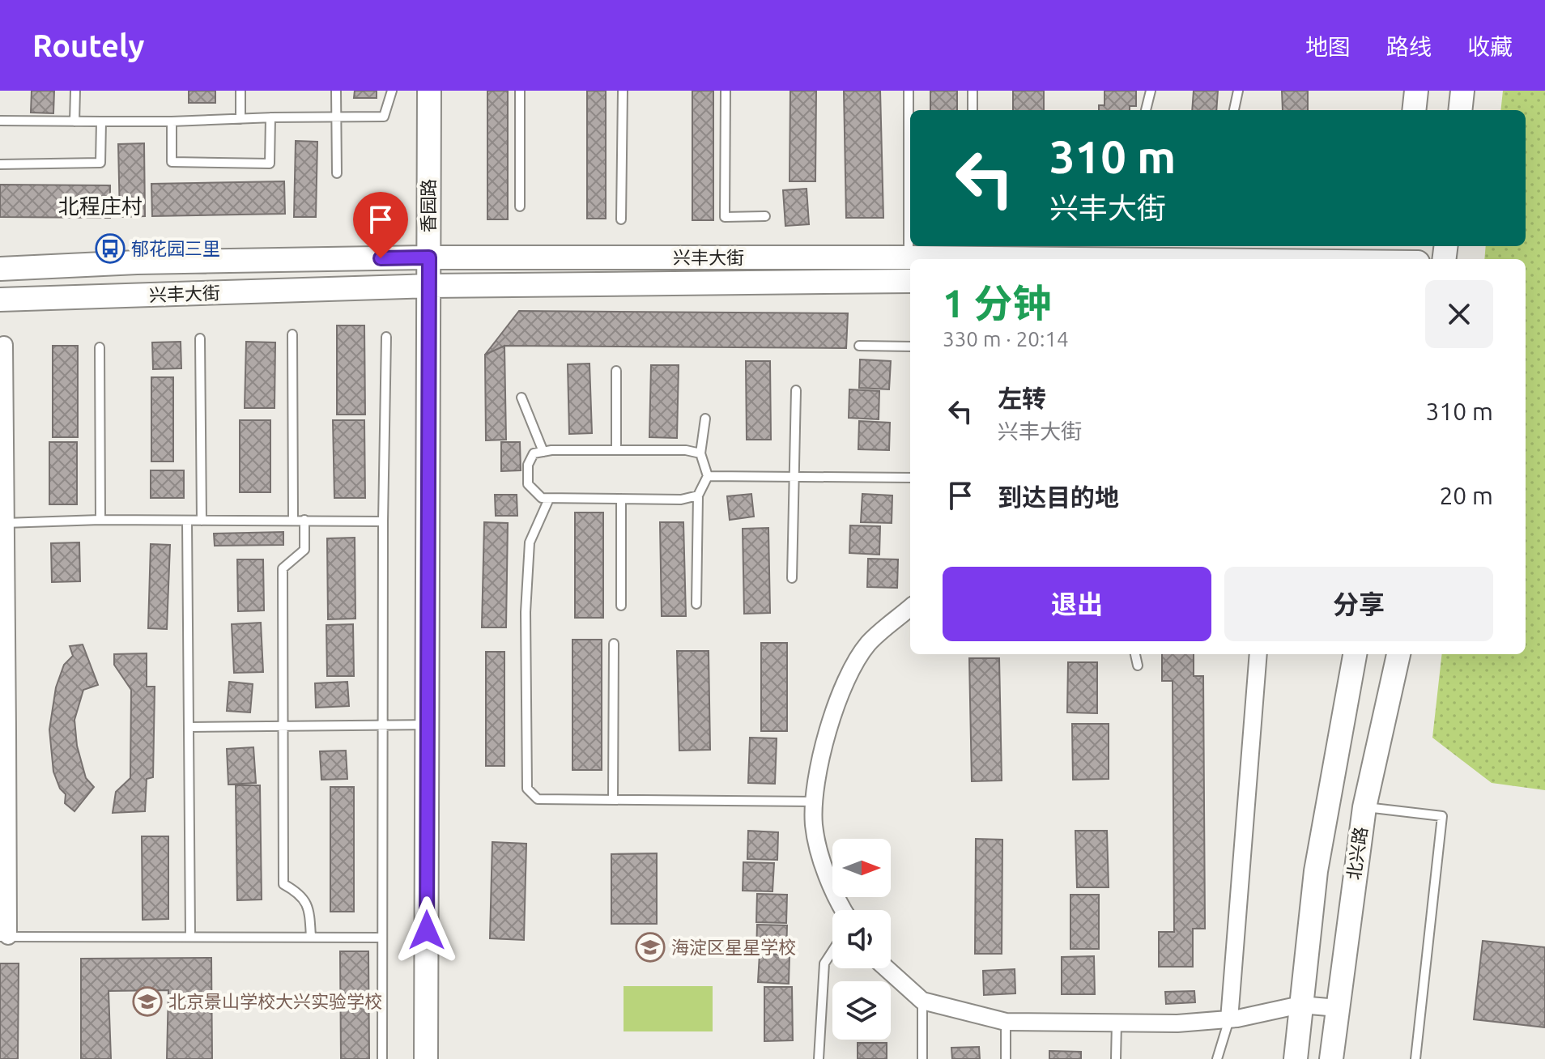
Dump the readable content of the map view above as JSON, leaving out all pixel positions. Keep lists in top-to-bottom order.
{
  "streets": {
    "main road": ["香园路", "兴丰大街", "北兴路"]
  },
  "crossings": [
    ["香园路", "兴丰大街"]
  ],
  "districts": ["北程庄村"],
  "places": {
    "bus stop": ["郁花园三里"],
    "school or university": ["海淀区星星学校", "北京景山学校大兴实验学校"]
  },
  "north": "right",
  "page": {
    "header": "Routely",
    "nav": ["地图", "路线", "收藏"],
    "turn": ["310 m", "兴丰大街"],
    "heading": ["1 分钟", "330 m · 20:14"],
    "list": [
      {
        "name": "左转",
        "note": "兴丰大街",
        "value": "310 m"
      },
      {
        "name": "到达目的地",
        "value": "20 m"
      }
    ],
    "buttons": ["退出", "分享"]
  }
}
